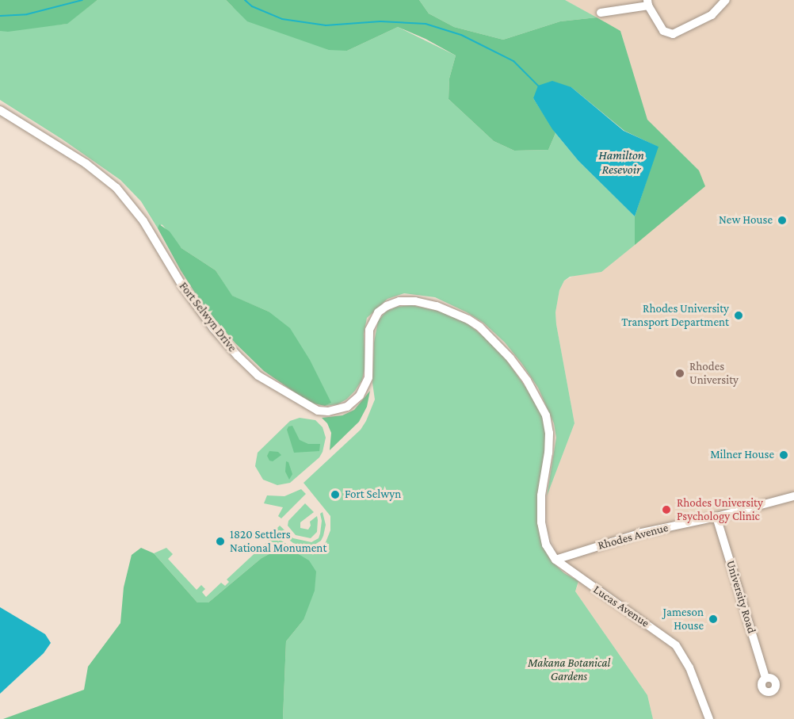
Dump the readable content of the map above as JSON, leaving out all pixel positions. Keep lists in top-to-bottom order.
{
  "streets": {
    "street": [
      "Fort Selwyn Drive",
      "Rhodes Avenue",
      "University Road",
      "Lucas Avenue"
    ]
  },
  "crossings": [
    ["Fort Selwyn Drive", "Lucas Avenue"],
    ["Rhodes Avenue", "University Road"],
    ["Rhodes Avenue", "Lucas Avenue"]
  ],
  "water": ["Hamilton Resevoir"],
  "parks": ["Makana Botanical Gardens"],
  "places": [
    "New House",
    "Rhodes University Transport Department",
    "Rhodes University",
    "Milner House",
    "Fort Selwyn",
    "Rhodes University Psychology Clinic",
    "1820 Settlers National Monument",
    "Jameson House"
  ]
}
